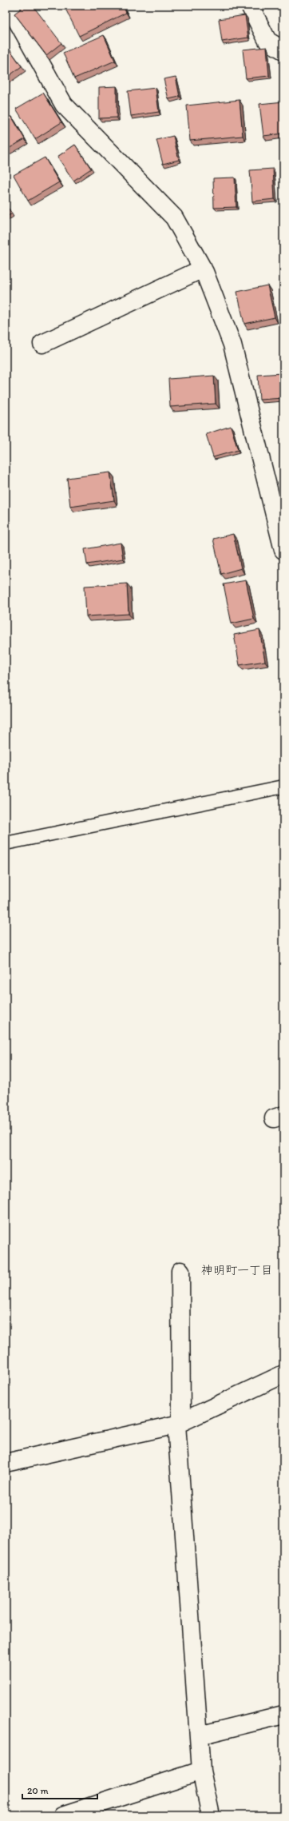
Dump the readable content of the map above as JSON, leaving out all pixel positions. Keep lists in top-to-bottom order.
{
  "districts": ["神明町一丁目"],
  "scale_bar": "20 m"
}
